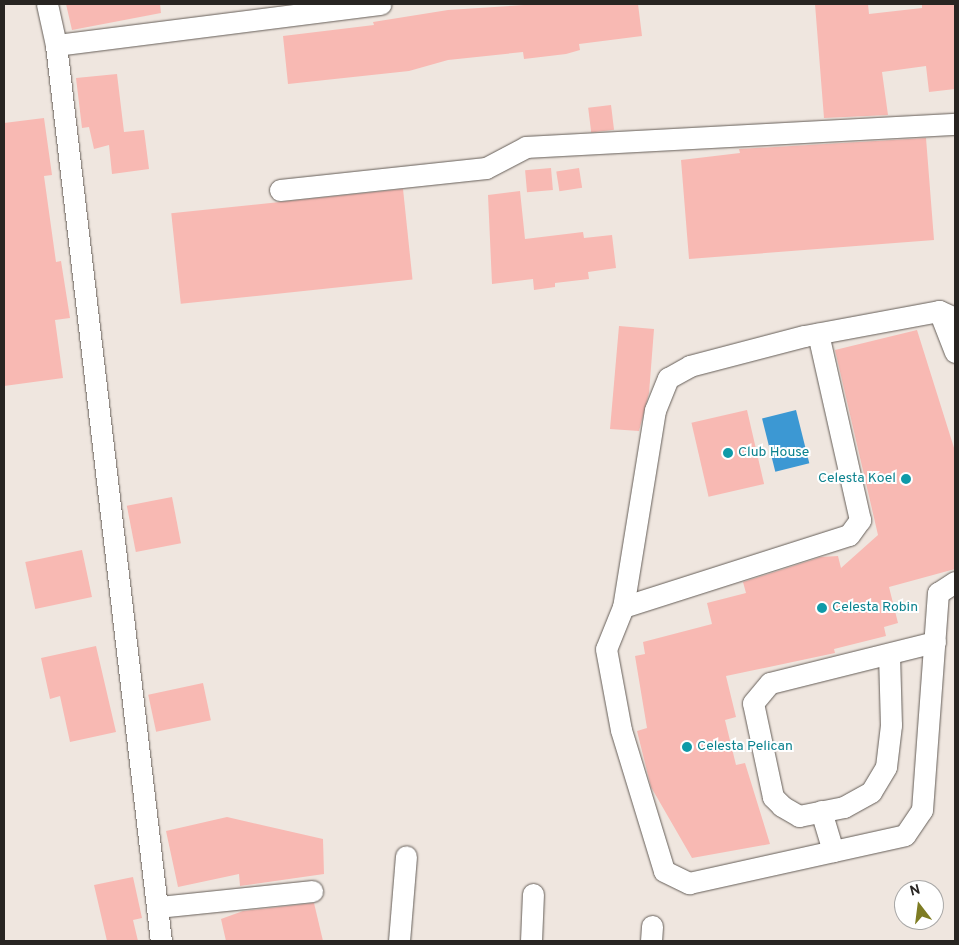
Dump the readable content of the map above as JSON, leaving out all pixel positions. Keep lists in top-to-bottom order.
{
  "places": [
    "Club House",
    "Celesta Koel",
    "Celesta Robin",
    "Celesta Pelican"
  ],
  "north": "top"
}
